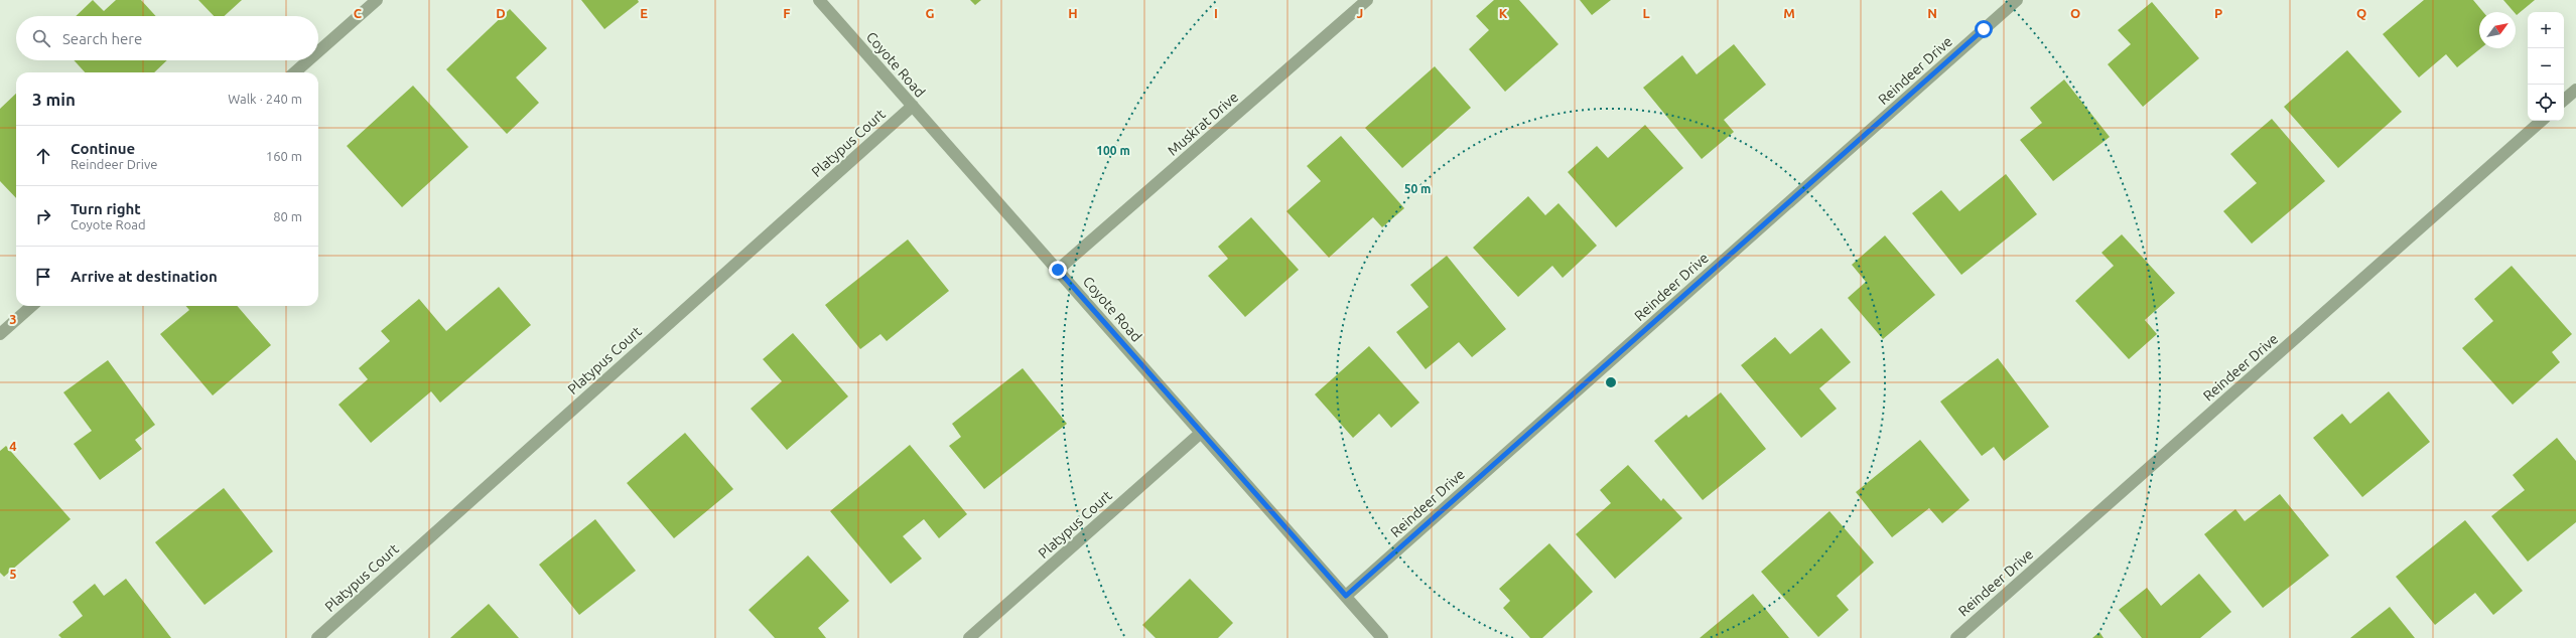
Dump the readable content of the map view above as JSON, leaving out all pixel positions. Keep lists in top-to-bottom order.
{
  "streets": {
    "street": [
      "Coyote Road",
      "Reindeer Drive",
      "Muskrat Drive",
      "Platypus Court"
    ]
  },
  "crossings": [
    ["Coyote Road", "Reindeer Drive"],
    ["Coyote Road", "Muskrat Drive"],
    ["Coyote Road", "Platypus Court"]
  ],
  "north": "top right",
  "page": {
    "map_buttons": ["+", "−"],
    "search": "Search here",
    "heading": ["3 min", "Walk · 240 m"],
    "list": [
      ["Continue", "Reindeer Drive", "160 m"],
      ["Turn right", "Coyote Road", "80 m"],
      "Arrive at destination"
    ]
  },
  "grid": {
    "columns": [
      "C",
      "D",
      "E",
      "F",
      "G",
      "H",
      "I",
      "J",
      "K",
      "L",
      "M",
      "N",
      "O",
      "P",
      "Q"
    ],
    "rows": ["3", "4", "5"]
  },
  "rings": ["100 m", "50 m"]
}
